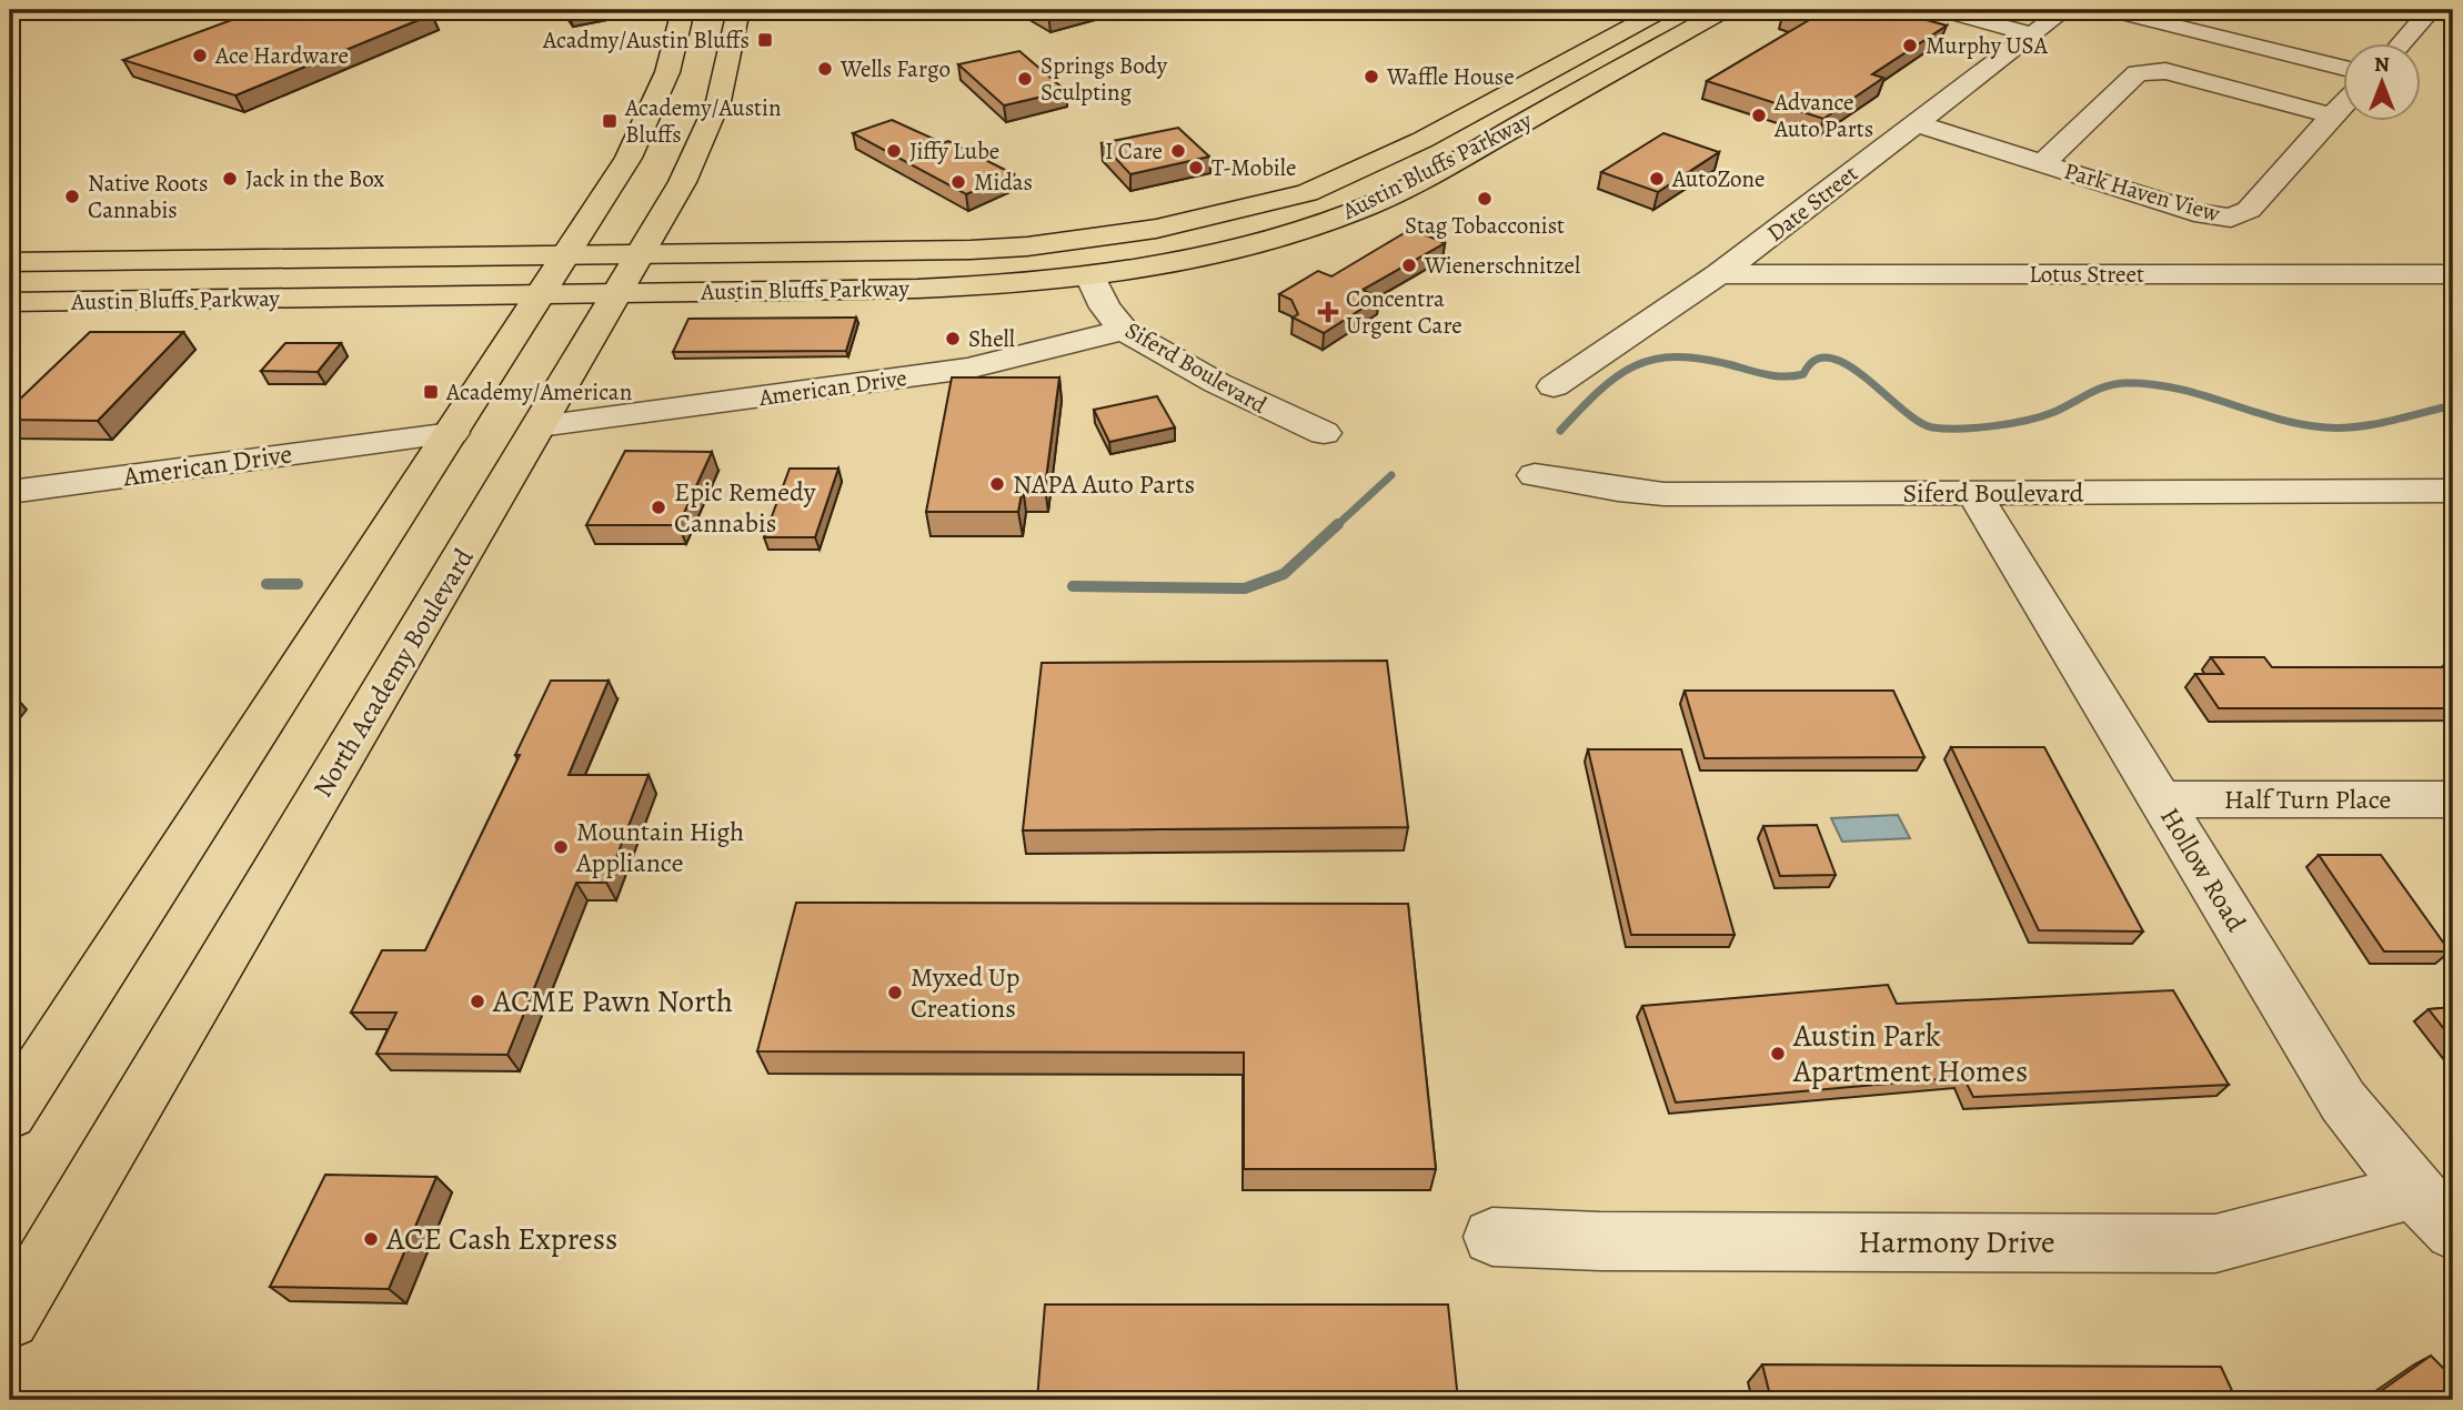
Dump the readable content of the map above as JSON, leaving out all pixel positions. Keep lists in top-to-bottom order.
{
  "streets": {
    "main road": ["Austin Bluffs Parkway", "North Academy Boulevard"],
    "street": [
      "Park Haven View",
      "Date Street",
      "Lotus Street",
      "Siferd Boulevard",
      "American Drive",
      "Half Turn Place",
      "Hollow Road",
      "Harmony Drive"
    ]
  },
  "crossings": [
    ["Austin Bluffs Parkway", "Siferd Boulevard"],
    ["Austin Bluffs Parkway", "North Academy Boulevard"],
    ["Park Haven View", "Date Street"],
    ["Date Street", "Lotus Street"],
    ["Siferd Boulevard", "American Drive"],
    ["Siferd Boulevard", "Hollow Road"],
    ["American Drive", "North Academy Boulevard"],
    ["Half Turn Place", "Hollow Road"],
    ["Hollow Road", "Harmony Drive"]
  ],
  "places": {
    "transit": ["Acadmy/Austin Bluffs", "Academy/Austin Bluffs", "Academy/American"],
    "other": [
      "Murphy USA",
      "Ace Hardware",
      "Wells Fargo",
      "Waffle House",
      "Springs Body Sculpting",
      "Advance Auto Parts",
      "Jiffy Lube",
      "I Care",
      "T-Mobile",
      "Jack in the Box",
      "AutoZone",
      "Midas",
      "Native Roots Cannabis",
      "Stag Tobacconist",
      "Wienerschnitzel",
      "Shell",
      "NAPA Auto Parts",
      "Epic Remedy Cannabis",
      "Mountain High Appliance",
      "Myxed Up Creations",
      "ACME Pawn North",
      "Austin Park Apartment Homes",
      "ACE Cash Express"
    ],
    "health": ["Concentra Urgent Care"]
  },
  "north": "top"
}
